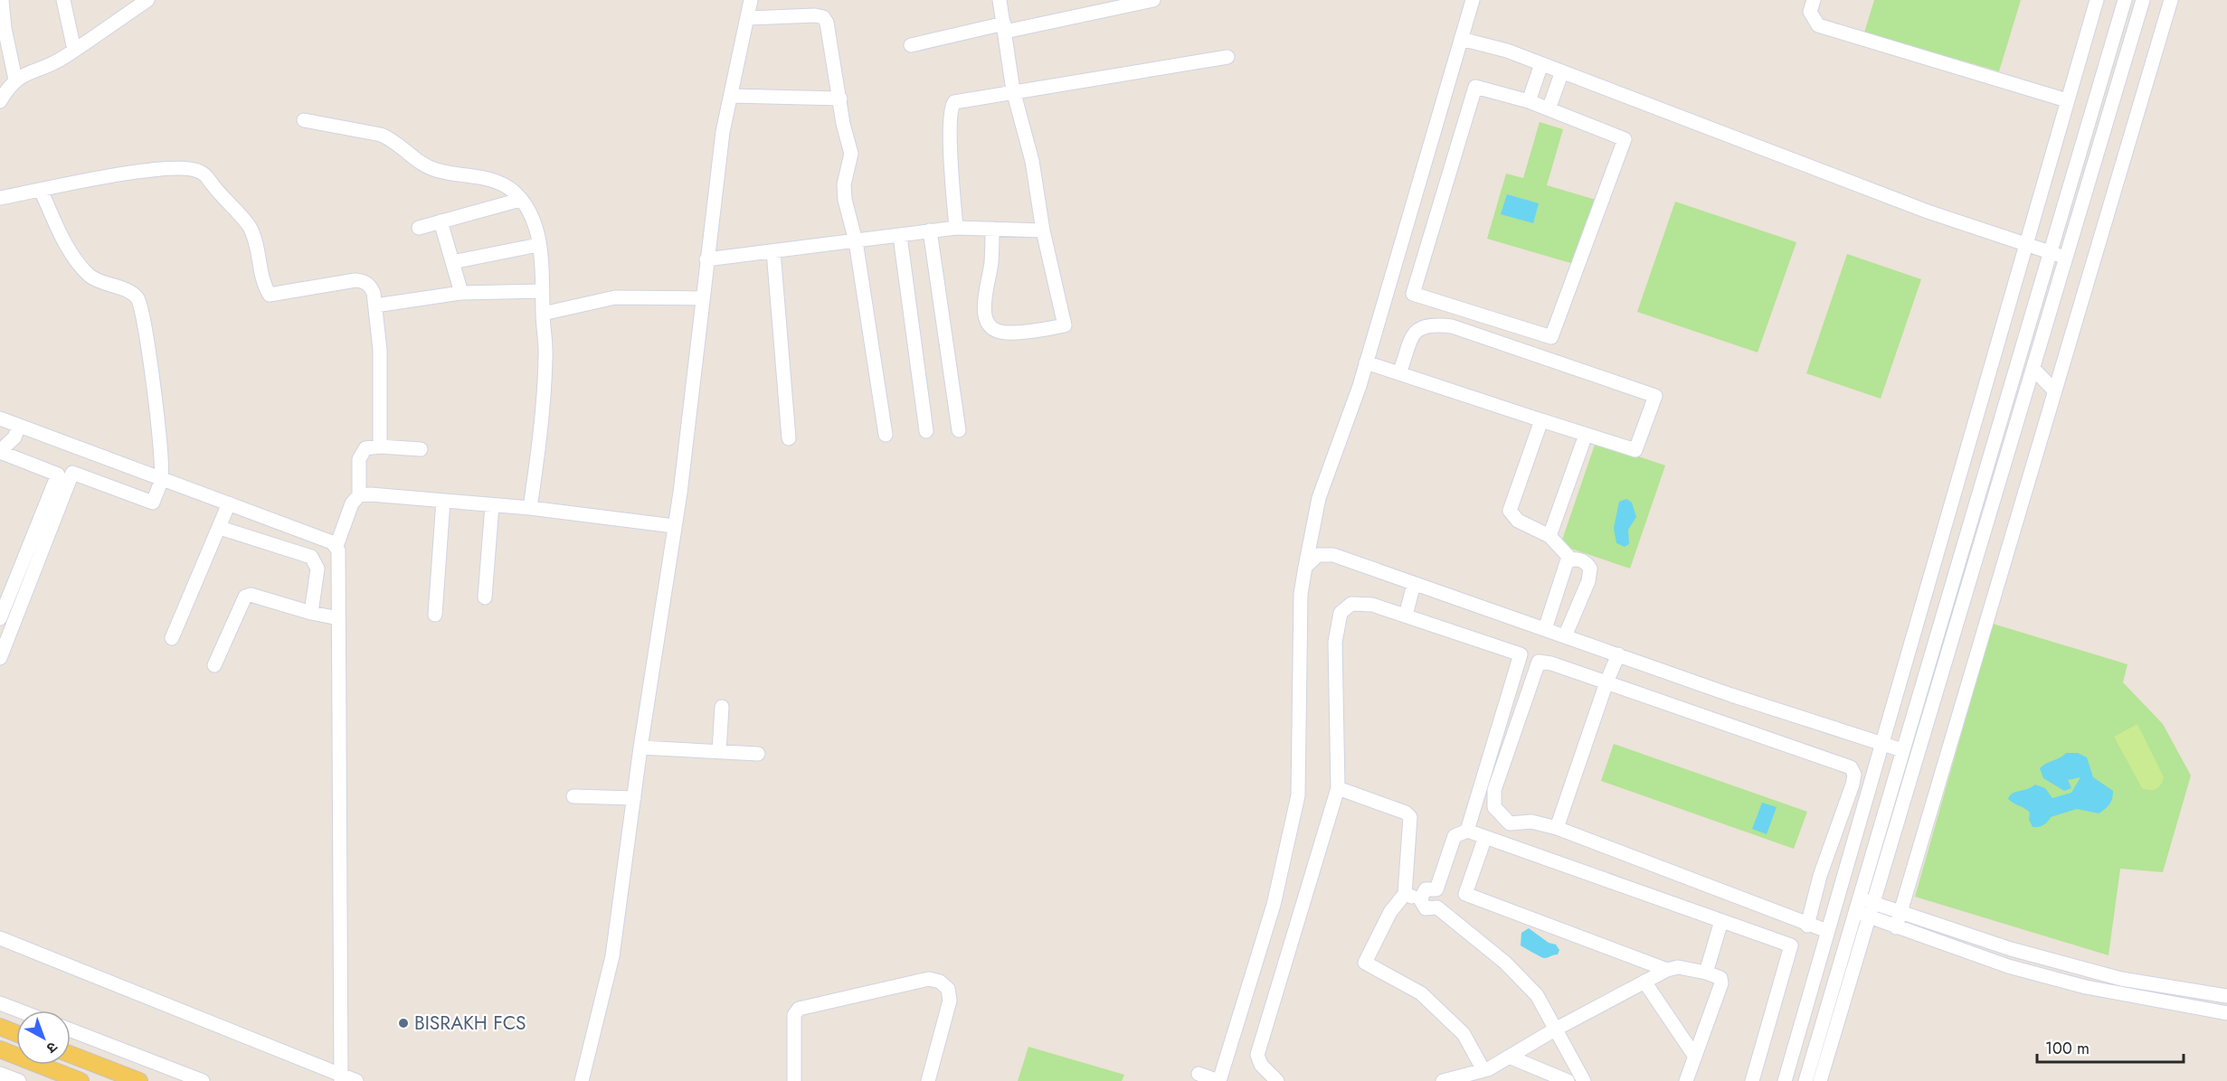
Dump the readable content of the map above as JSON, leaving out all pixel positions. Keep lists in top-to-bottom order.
{
  "places": ["BISRAKH FCS"],
  "scale_bar": "100 m",
  "north": "bottom right"
}
